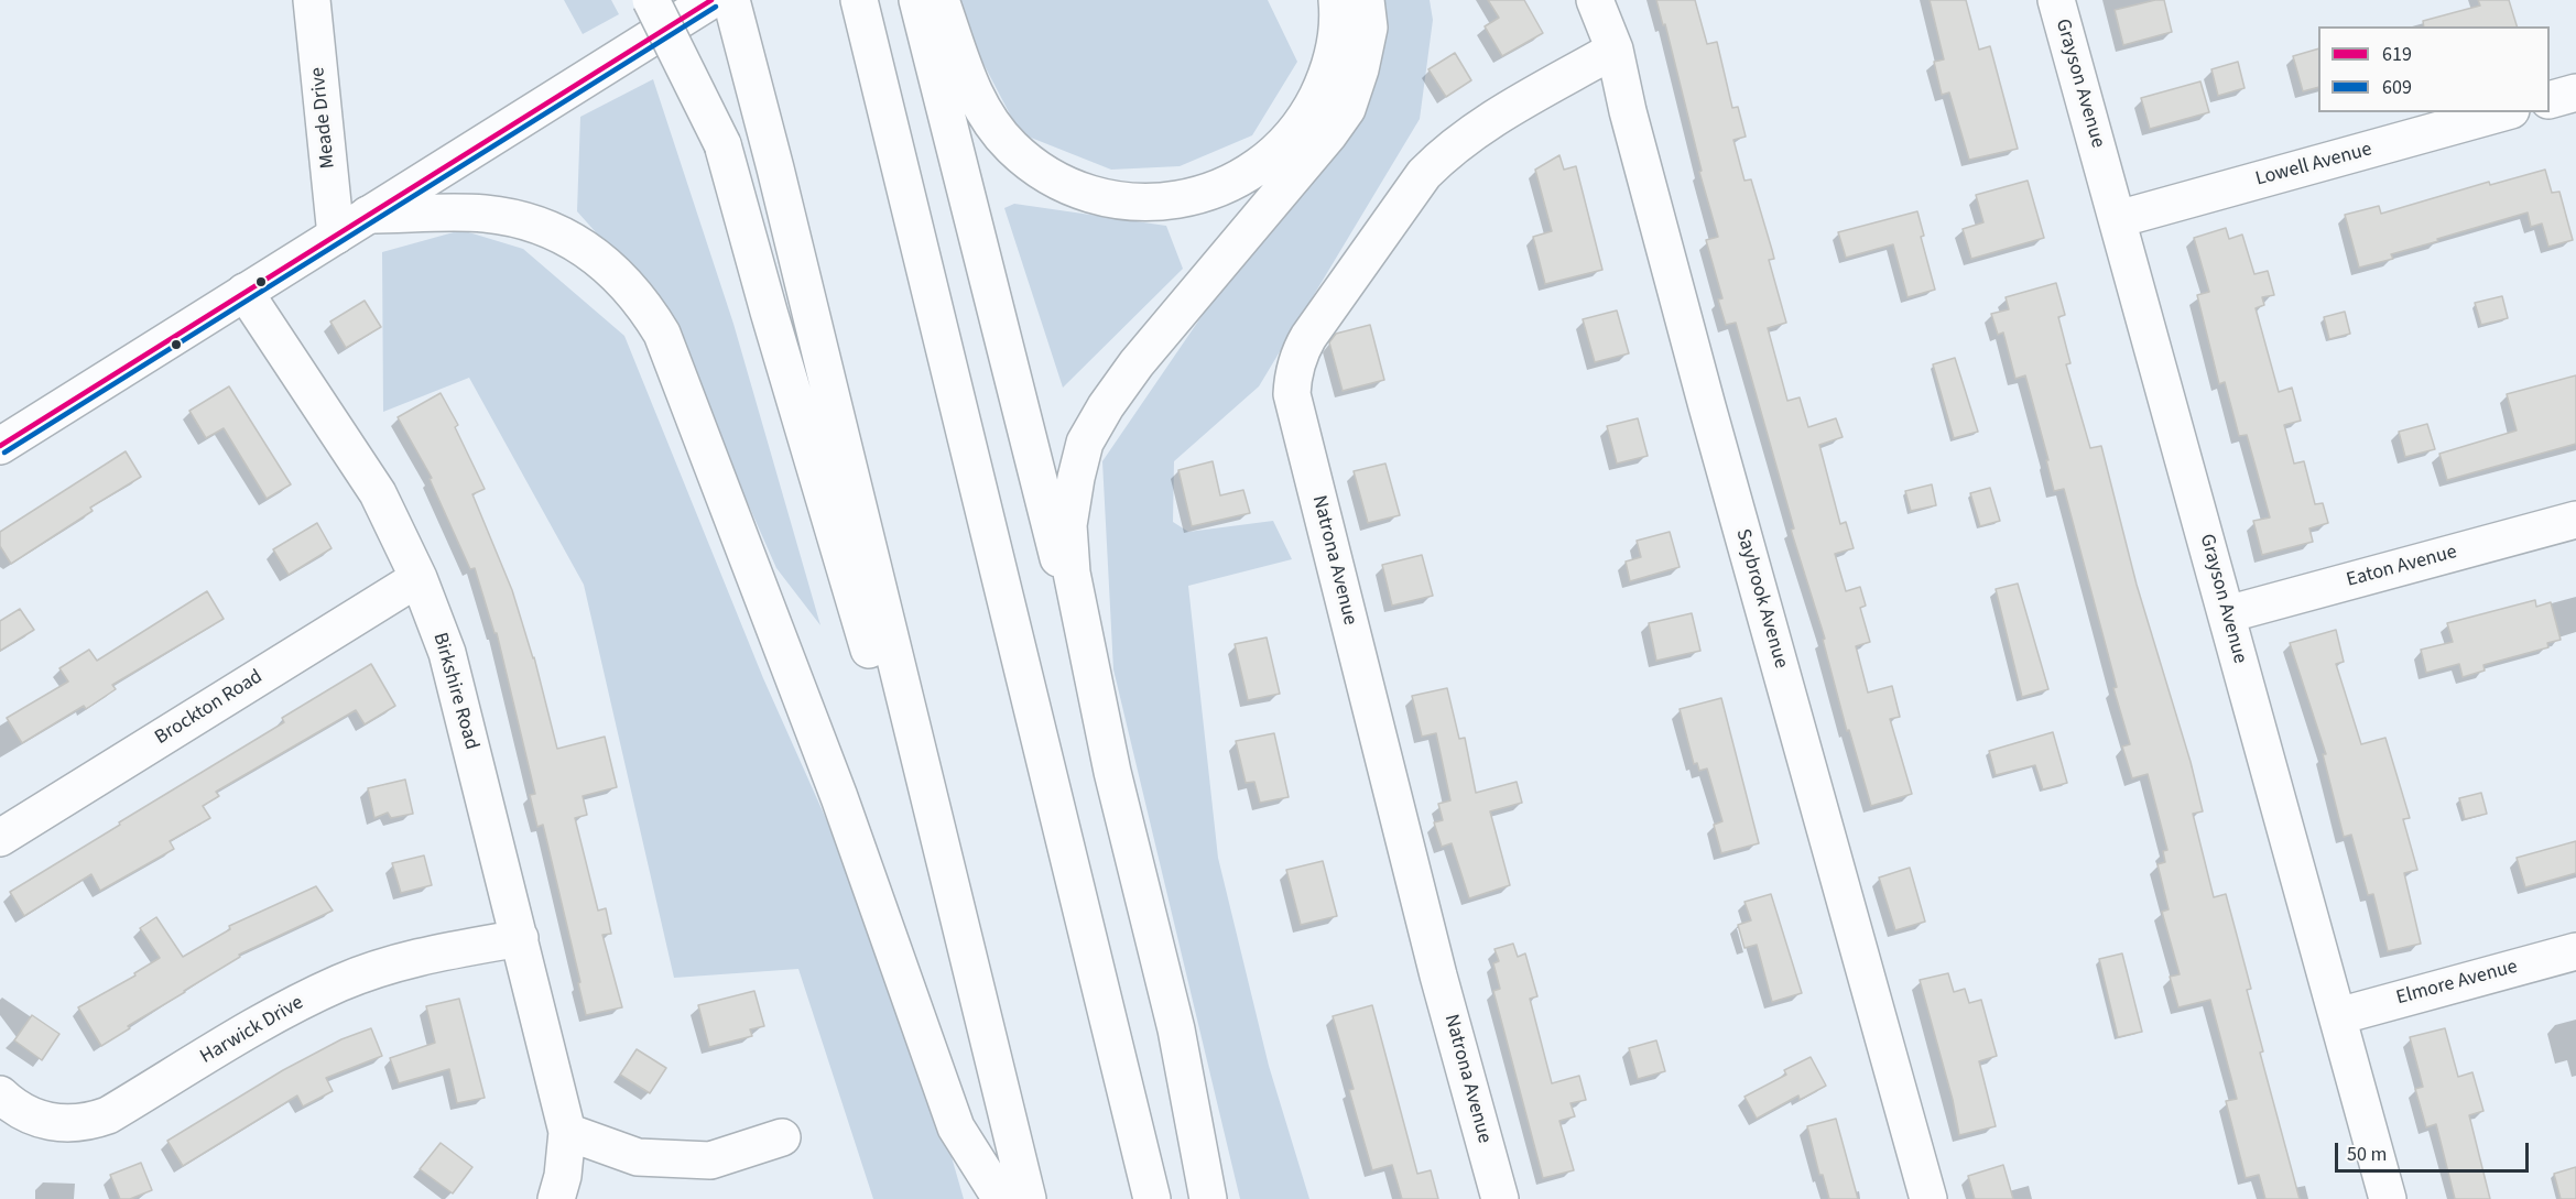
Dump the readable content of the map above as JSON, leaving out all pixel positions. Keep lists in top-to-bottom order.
{
  "streets": {
    "main road": [
      "Grayson Avenue",
      "Meade Drive",
      "Lowell Avenue",
      "Natrona Avenue",
      "Eaton Avenue",
      "Saybrook Avenue",
      "Birkshire Road",
      "Brockton Road",
      "Elmore Avenue",
      "Harwick Drive"
    ]
  },
  "crossings": [
    ["Grayson Avenue", "Lowell Avenue"],
    ["Grayson Avenue", "Eaton Avenue"],
    ["Grayson Avenue", "Elmore Avenue"],
    ["Natrona Avenue", "Saybrook Avenue"],
    ["Birkshire Road", "Brockton Road"],
    ["Birkshire Road", "Harwick Drive"]
  ],
  "lines": ["transit line 619", "transit line 609"],
  "legend": ["619", "609"],
  "scale_bar": "50 m"
}
